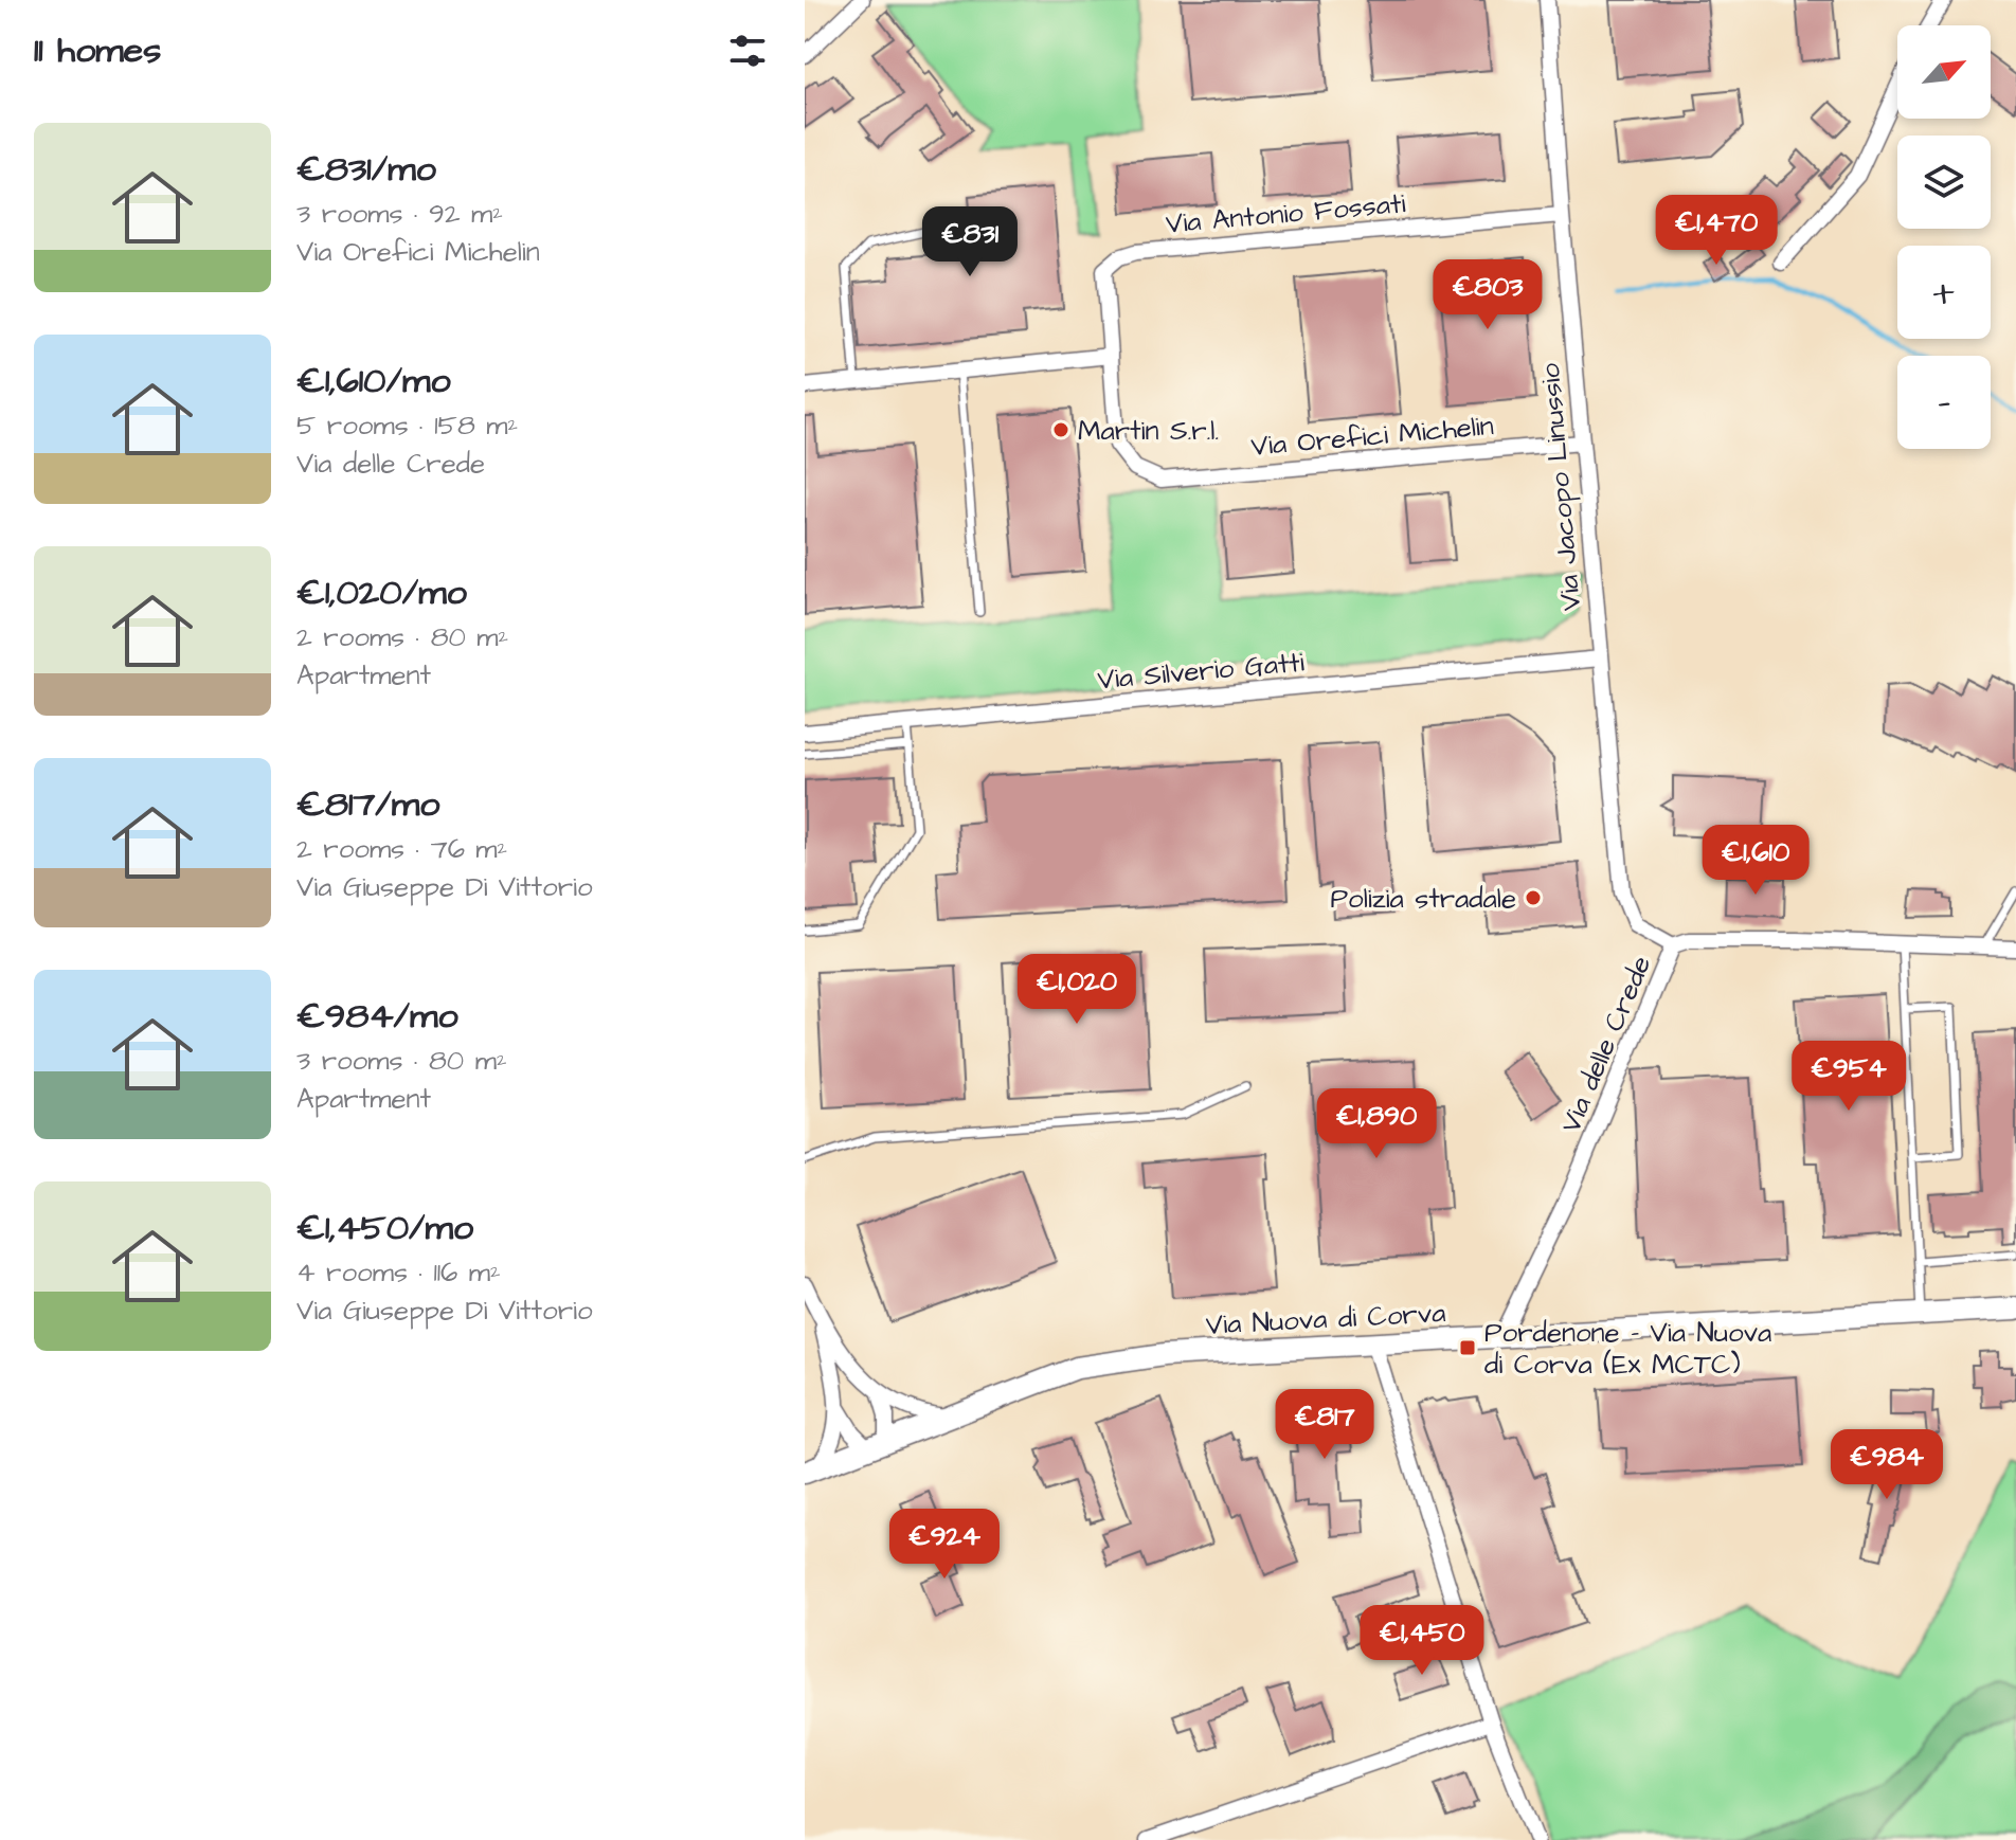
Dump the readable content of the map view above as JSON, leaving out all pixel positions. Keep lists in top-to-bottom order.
{
  "streets": {
    "main road": ["Via Nuova di Corva"],
    "street": [
      "Via Antonio Fossati",
      "Via Orefici Michelin",
      "Via Jacopo Linussio",
      "Via Silverio Gatti",
      "Via delle Crede"
    ]
  },
  "crossings": [
    ["Via Antonio Fossati", "Via Orefici Michelin"],
    ["Via Antonio Fossati", "Via Jacopo Linussio"],
    ["Via Orefici Michelin", "Via Jacopo Linussio"],
    ["Via Jacopo Linussio", "Via Silverio Gatti"],
    ["Via Jacopo Linussio", "Via delle Crede"],
    ["Via delle Crede", "Via Nuova di Corva"]
  ],
  "places": {
    "other": ["Martin S.r.l.", "Polizia stradale"],
    "transit": ["Pordenone - Via Nuova di Corva (Ex MCTC)"]
  },
  "north": "top right",
  "page": {
    "heading": "11 homes",
    "map_buttons": ["+", "−"],
    "list": [
      {
        "name": "€831/mo",
        "note": "3 rooms · 92 m² · Via Orefici Michelin"
      },
      {
        "name": "€1,610/mo",
        "note": "5 rooms · 158 m² · Via delle Crede"
      },
      {
        "name": "€1,020/mo",
        "note": "2 rooms · 80 m² · Apartment"
      },
      {
        "name": "€817/mo",
        "note": "2 rooms · 76 m² · Via Giuseppe Di Vittorio"
      },
      {
        "name": "€984/mo",
        "note": "3 rooms · 80 m² · Apartment"
      },
      {
        "name": "€1,450/mo",
        "note": "4 rooms · 116 m² · Via Giuseppe Di Vittorio"
      }
    ],
    "price": [
      "€1,470",
      "€831",
      "€803",
      "€1,610",
      "€1,020",
      "€954",
      "€1,890",
      "€817",
      "€984",
      "€924",
      "€1,450"
    ]
  }
}
